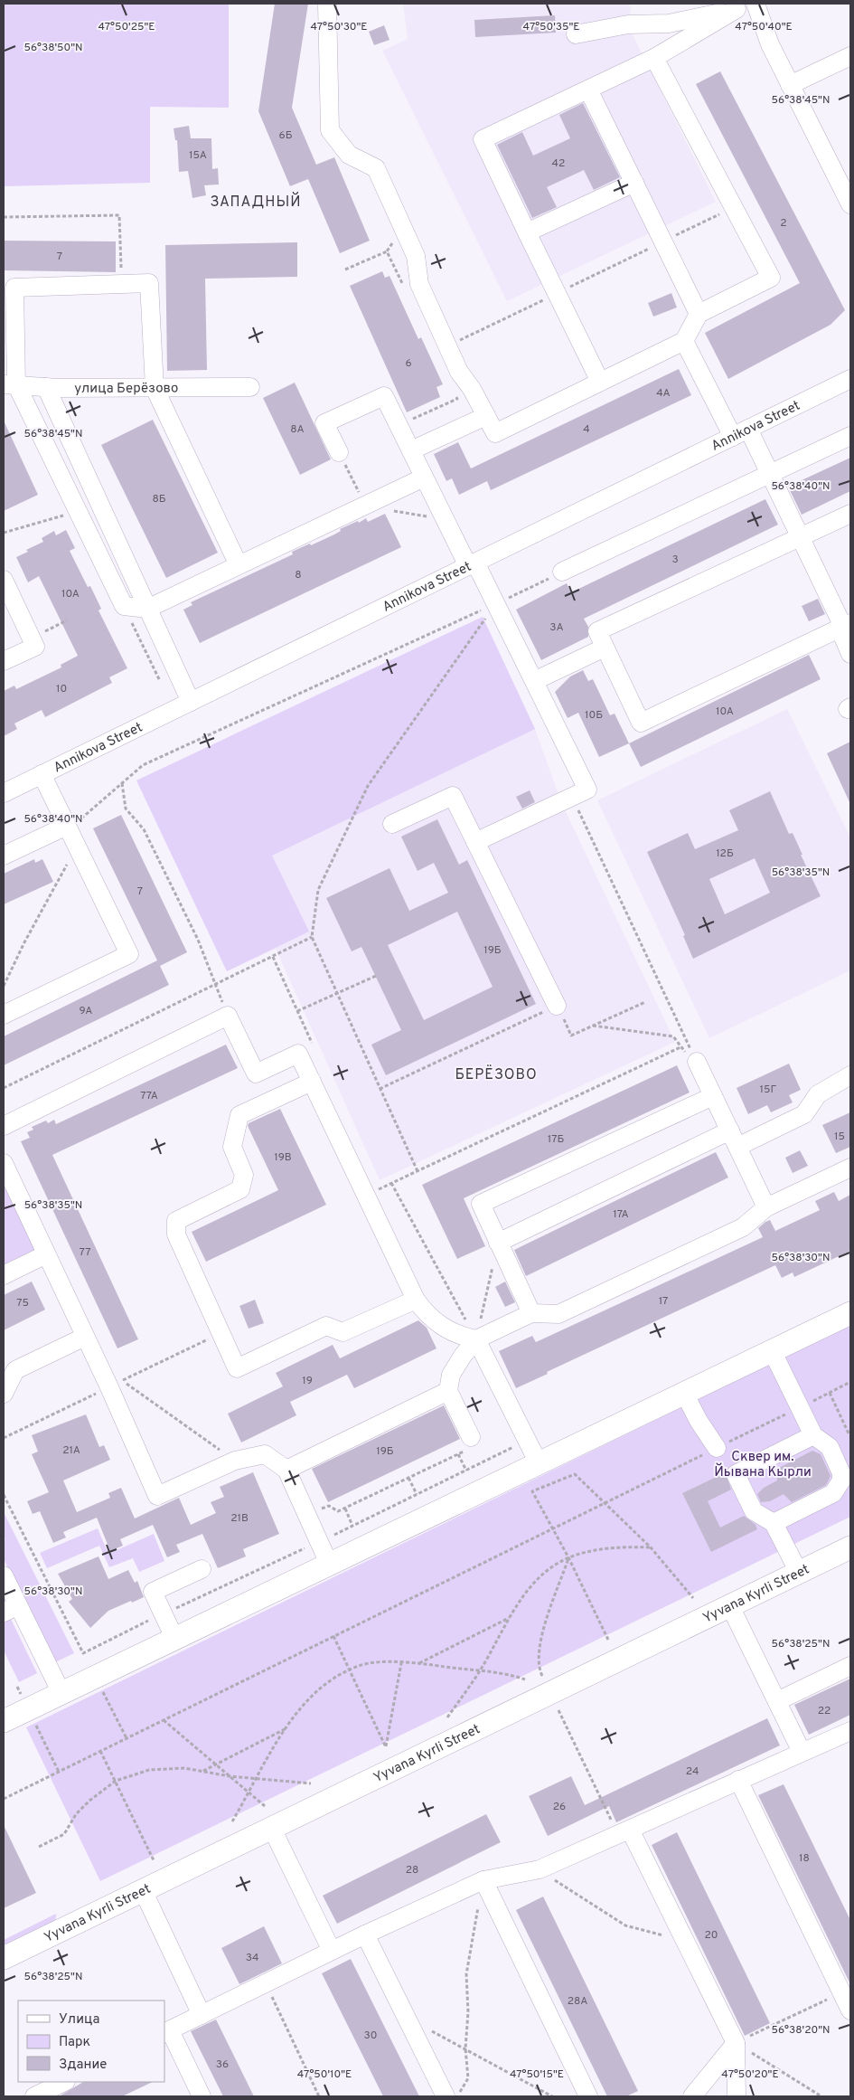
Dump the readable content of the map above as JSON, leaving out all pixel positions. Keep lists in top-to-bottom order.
{
  "streets": {
    "main road": ["Yyvana Kyrli Street"],
    "street": ["улица Берёзово", "Annikova Street"]
  },
  "districts": ["ЗАПАДНЫЙ", "БЕРЁЗОВО"],
  "parks": ["Сквер им. Йывана Кырли"],
  "house_numbers": [
    "6Б",
    "15А",
    "42",
    "2",
    "7",
    "6",
    "4А",
    "8А",
    "4",
    "8Б",
    "3",
    "8",
    "10А",
    "3А",
    "10",
    "10А",
    "10Б",
    "12Б",
    "7",
    "19Б",
    "9А",
    "15Г",
    "77А",
    "15",
    "17Б",
    "19В",
    "17А",
    "77",
    "17",
    "75",
    "19",
    "21А",
    "19Б",
    "21В",
    "22",
    "24",
    "26",
    "18",
    "28",
    "20",
    "34",
    "28А",
    "30",
    "36"
  ],
  "legend": ["Улица", "Парк", "Здание"],
  "coordinates": [
    "47°50'25\"E",
    "47°50'30\"E",
    "47°50'35\"E",
    "47°50'40\"E",
    "56°38'50\"N",
    "56°38'45\"N",
    "56°38'40\"N",
    "56°38'35\"N",
    "56°38'30\"N",
    "56°38'25\"N",
    "56°38'20\"N",
    "47°50'10\"E",
    "47°50'15\"E",
    "47°50'20\"E"
  ]
}
